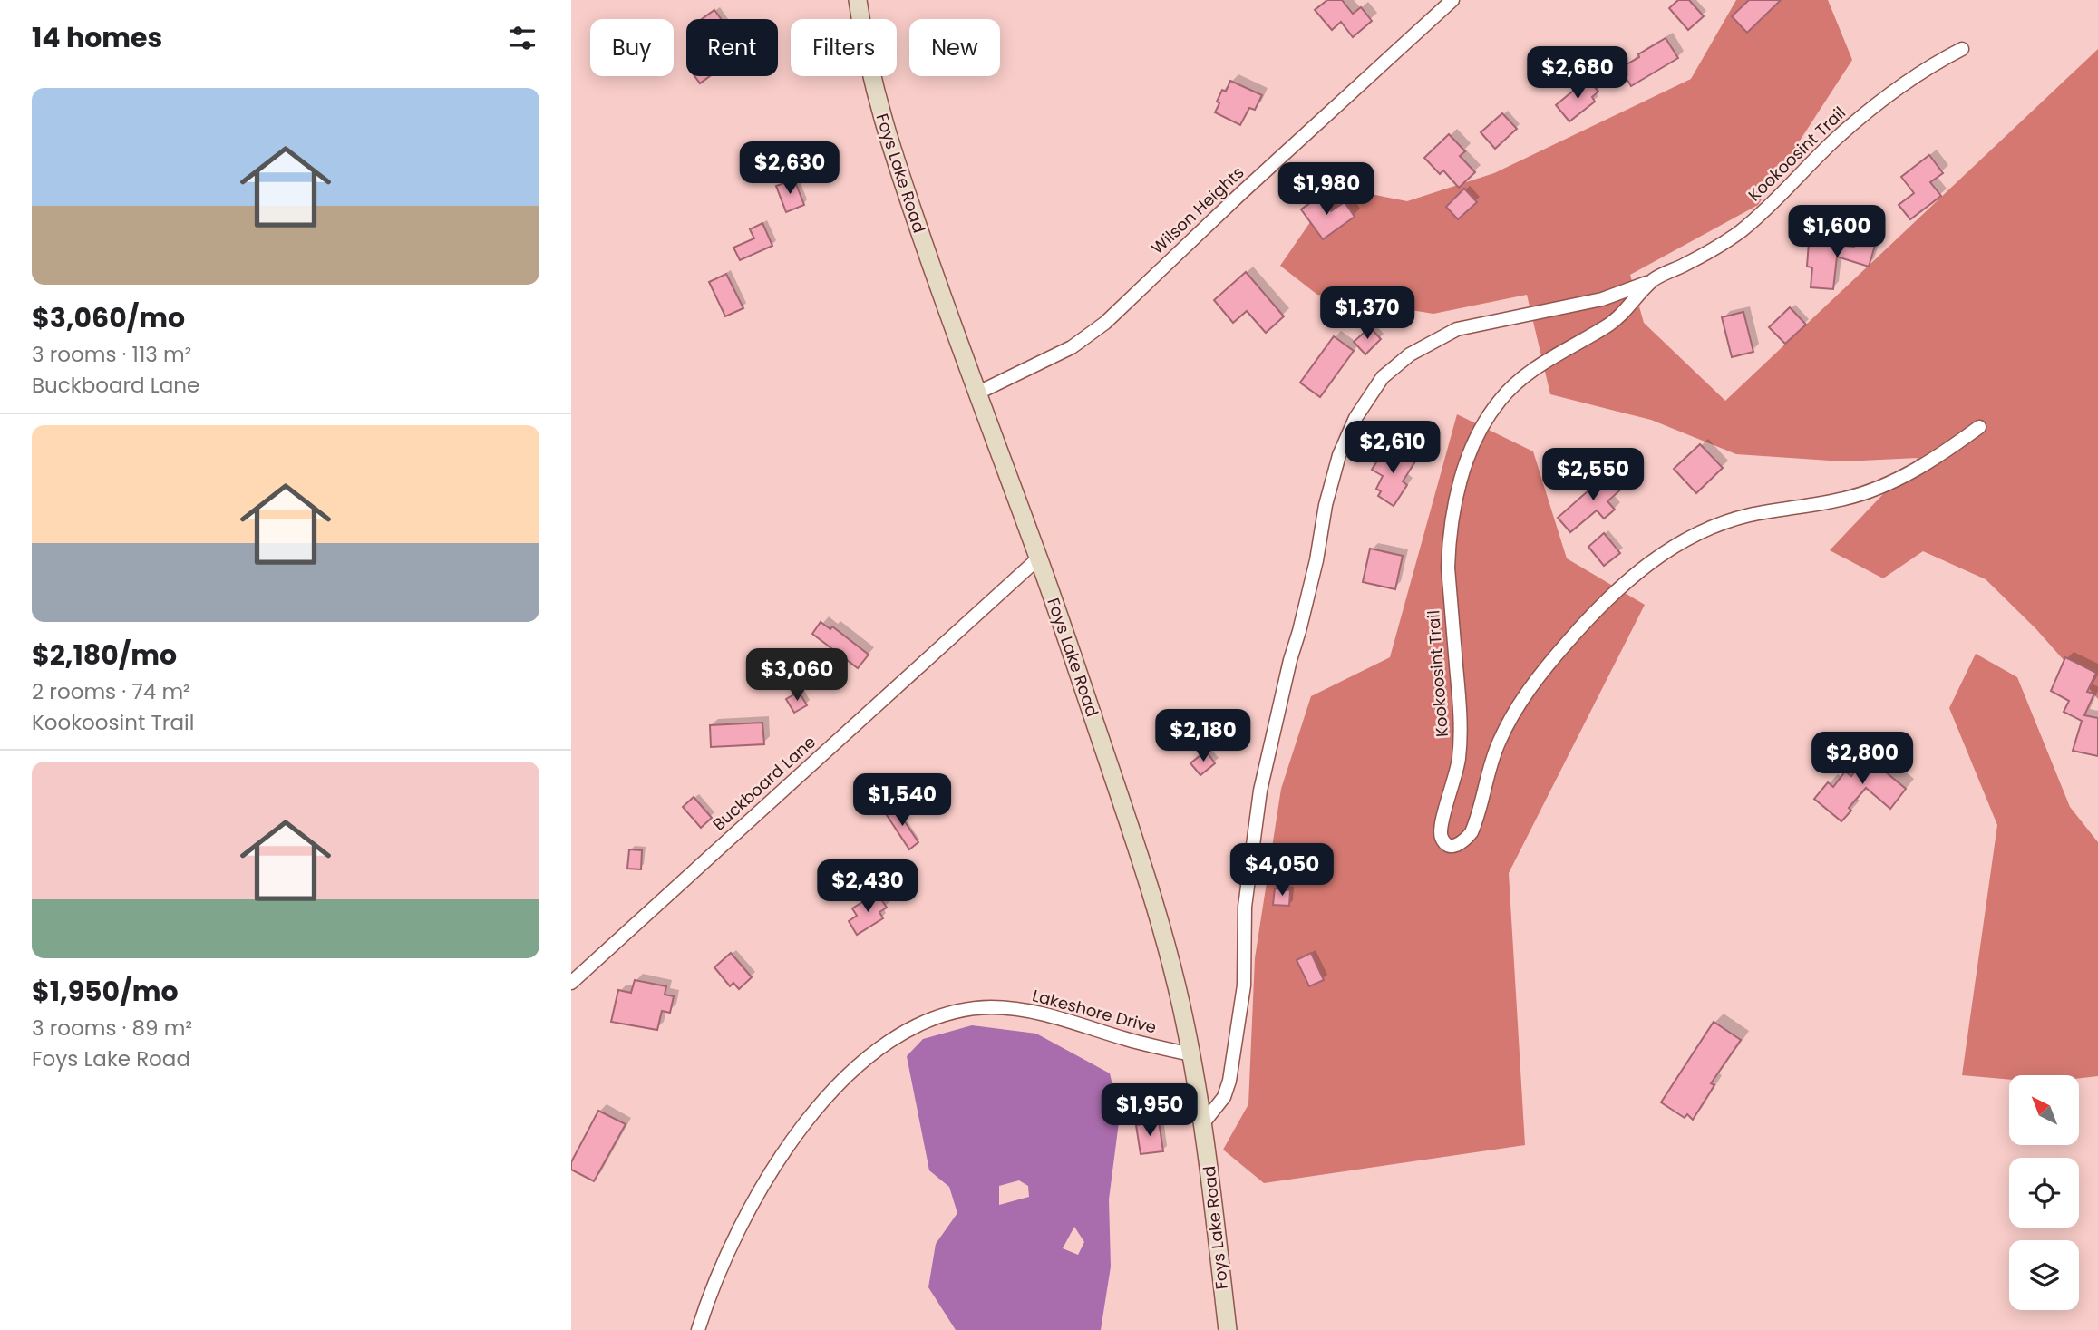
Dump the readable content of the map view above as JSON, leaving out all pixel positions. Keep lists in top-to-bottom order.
{
  "streets": {
    "street": [
      "Kookoosint Trail",
      "Foys Lake Road",
      "Wilson Heights",
      "Buckboard Lane",
      "Lakeshore Drive"
    ]
  },
  "crossings": [
    ["Kookoosint Trail", "Foys Lake Road"],
    ["Foys Lake Road", "Wilson Heights"],
    ["Foys Lake Road", "Buckboard Lane"],
    ["Foys Lake Road", "Lakeshore Drive"]
  ],
  "north": "top left",
  "page": {
    "heading": "14 homes",
    "chip": [
      "Buy",
      "Rent",
      "Filters",
      "New"
    ],
    "price": [
      "$2,680",
      "$2,630",
      "$1,980",
      "$1,600",
      "$1,370",
      "$2,610",
      "$2,550",
      "$3,060",
      "$2,180",
      "$2,800",
      "$1,540",
      "$4,050",
      "$2,430",
      "$1,950"
    ],
    "list": [
      {
        "name": "$3,060/mo",
        "note": "3 rooms · 113 m² · Buckboard Lane"
      },
      {
        "name": "$2,180/mo",
        "note": "2 rooms · 74 m² · Kookoosint Trail"
      },
      {
        "name": "$1,950/mo",
        "note": "3 rooms · 89 m² · Foys Lake Road"
      }
    ]
  }
}
